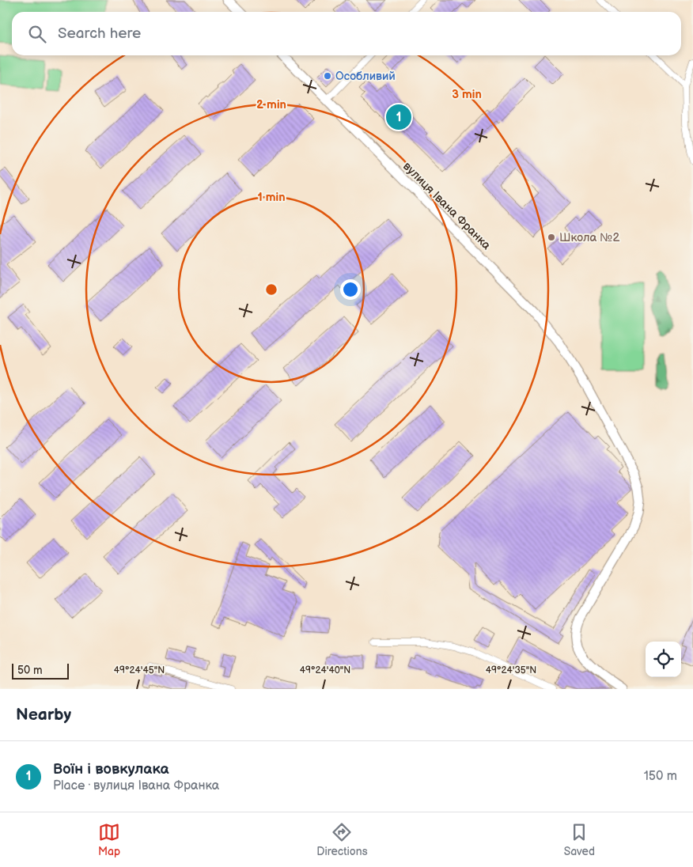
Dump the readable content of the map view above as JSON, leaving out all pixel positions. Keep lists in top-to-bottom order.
{
  "streets": {
    "main road": ["вулиця Івана Франка"]
  },
  "places": ["Особливий", "Школа №2"],
  "scale_bar": "50 m",
  "page": {
    "search": "Search here",
    "pins": "1",
    "scale": "50 m",
    "heading": "Nearby",
    "list": [
      {
        "mark": "1",
        "name": "Воїн і вовкулака",
        "note": "Place · вулиця Івана Франка",
        "value": "150 m"
      }
    ],
    "nav": ["Map", "Directions", "Saved"]
  },
  "coordinates": ["49°24'45\"N", "49°24'40\"N", "49°24'35\"N"],
  "rings": ["3 min", "2 min", "1 min"]
}
